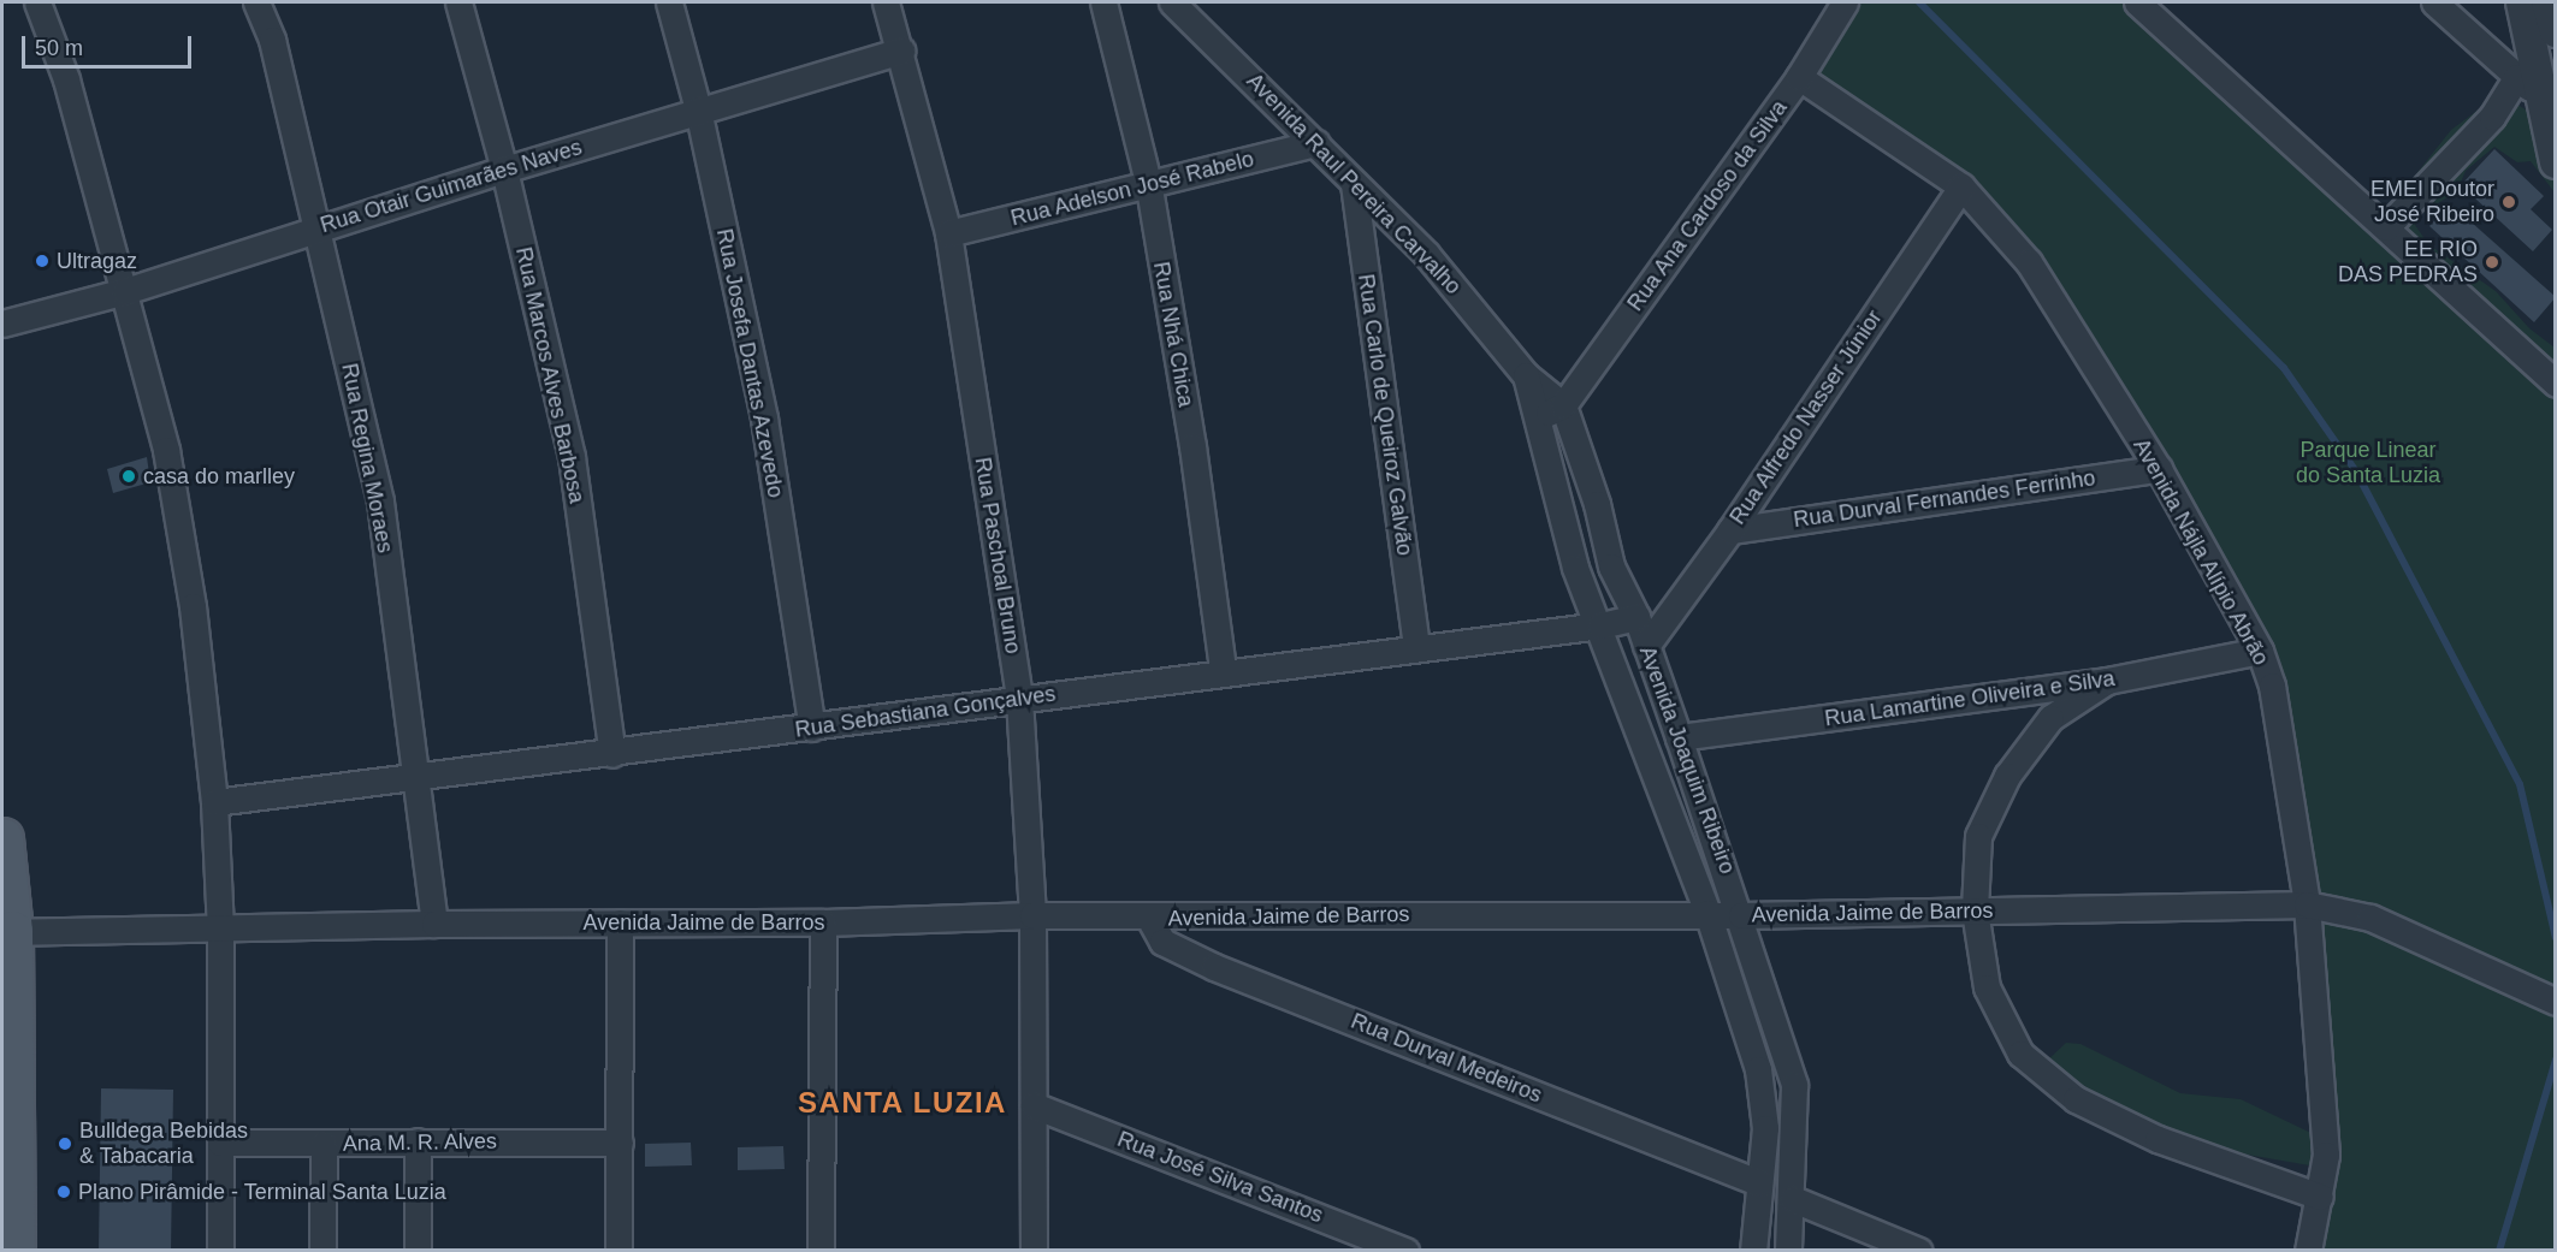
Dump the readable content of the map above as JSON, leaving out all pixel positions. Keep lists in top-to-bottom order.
{
  "streets": {
    "street": [
      "Avenida Raul Pereira Carvalho",
      "Rua Otair Guimarães Naves",
      "Rua Adelson José Rabelo",
      "Rua Ana Cardoso da Silva",
      "Rua Nhá Chica",
      "Rua Josefa Dantas Azevedo",
      "Rua Marcos Alves Barbosa",
      "Rua Carlo de Queiroz Galvão",
      "Rua Alfredo Nasser Júnior",
      "Rua Regina Moraes",
      "Rua Durval Fernandes Ferrinho",
      "Avenida Nájla Alípio Abrão",
      "Rua Paschoal Bruno",
      "Rua Lamartine Oliveira e Silva",
      "Rua Sebastiana Gonçalves",
      "Avenida Joaquim Ribeiro",
      "Avenida Jaime de Barros",
      "Rua Durval Medeiros",
      "Ana M. R. Alves",
      "Rua José Silva Santos"
    ]
  },
  "crossings": [
    ["Avenida Raul Pereira Carvalho", "Rua Adelson José Rabelo"],
    ["Avenida Raul Pereira Carvalho", "Rua Ana Cardoso da Silva"],
    ["Avenida Raul Pereira Carvalho", "Rua Carlo de Queiroz Galvão"],
    ["Avenida Raul Pereira Carvalho", "Avenida Joaquim Ribeiro"],
    ["Rua Otair Guimarães Naves", "Rua Josefa Dantas Azevedo"],
    ["Rua Otair Guimarães Naves", "Rua Marcos Alves Barbosa"],
    ["Rua Otair Guimarães Naves", "Rua Regina Moraes"],
    ["Rua Otair Guimarães Naves", "Rua Paschoal Bruno"],
    ["Rua Adelson José Rabelo", "Rua Nhá Chica"],
    ["Rua Adelson José Rabelo", "Rua Paschoal Bruno"],
    ["Rua Ana Cardoso da Silva", "Avenida Nájla Alípio Abrão"],
    ["Rua Ana Cardoso da Silva", "Avenida Joaquim Ribeiro"],
    ["Rua Nhá Chica", "Rua Sebastiana Gonçalves"],
    ["Rua Josefa Dantas Azevedo", "Rua Sebastiana Gonçalves"],
    ["Rua Marcos Alves Barbosa", "Rua Sebastiana Gonçalves"],
    ["Rua Carlo de Queiroz Galvão", "Rua Sebastiana Gonçalves"],
    ["Rua Alfredo Nasser Júnior", "Rua Durval Fernandes Ferrinho"],
    ["Rua Alfredo Nasser Júnior", "Avenida Nájla Alípio Abrão"],
    ["Rua Alfredo Nasser Júnior", "Avenida Joaquim Ribeiro"],
    ["Rua Regina Moraes", "Rua Sebastiana Gonçalves"],
    ["Rua Regina Moraes", "Avenida Jaime de Barros"],
    ["Rua Durval Fernandes Ferrinho", "Avenida Nájla Alípio Abrão"],
    ["Avenida Nájla Alípio Abrão", "Rua Lamartine Oliveira e Silva"],
    ["Avenida Nájla Alípio Abrão", "Avenida Jaime de Barros"],
    ["Rua Paschoal Bruno", "Rua Sebastiana Gonçalves"],
    ["Rua Paschoal Bruno", "Avenida Jaime de Barros"],
    ["Rua Paschoal Bruno", "Rua José Silva Santos"],
    ["Rua Lamartine Oliveira e Silva", "Avenida Joaquim Ribeiro"],
    ["Rua Sebastiana Gonçalves", "Avenida Joaquim Ribeiro"],
    ["Avenida Joaquim Ribeiro", "Avenida Jaime de Barros"],
    ["Avenida Joaquim Ribeiro", "Rua Durval Medeiros"],
    ["Avenida Jaime de Barros", "Rua Durval Medeiros"]
  ],
  "districts": ["SANTA LUZIA"],
  "parks": ["Parque Linear do Santa Luzia"],
  "places": [
    "EMEI Doutor José Ribeiro",
    "Ultragaz",
    "EE RIO DAS PEDRAS",
    "casa do marlley",
    "Bulldega Bebidas & Tabacaria",
    "Plano Pirâmide - Terminal Santa Luzia"
  ],
  "scale_bar": "50 m"
}
